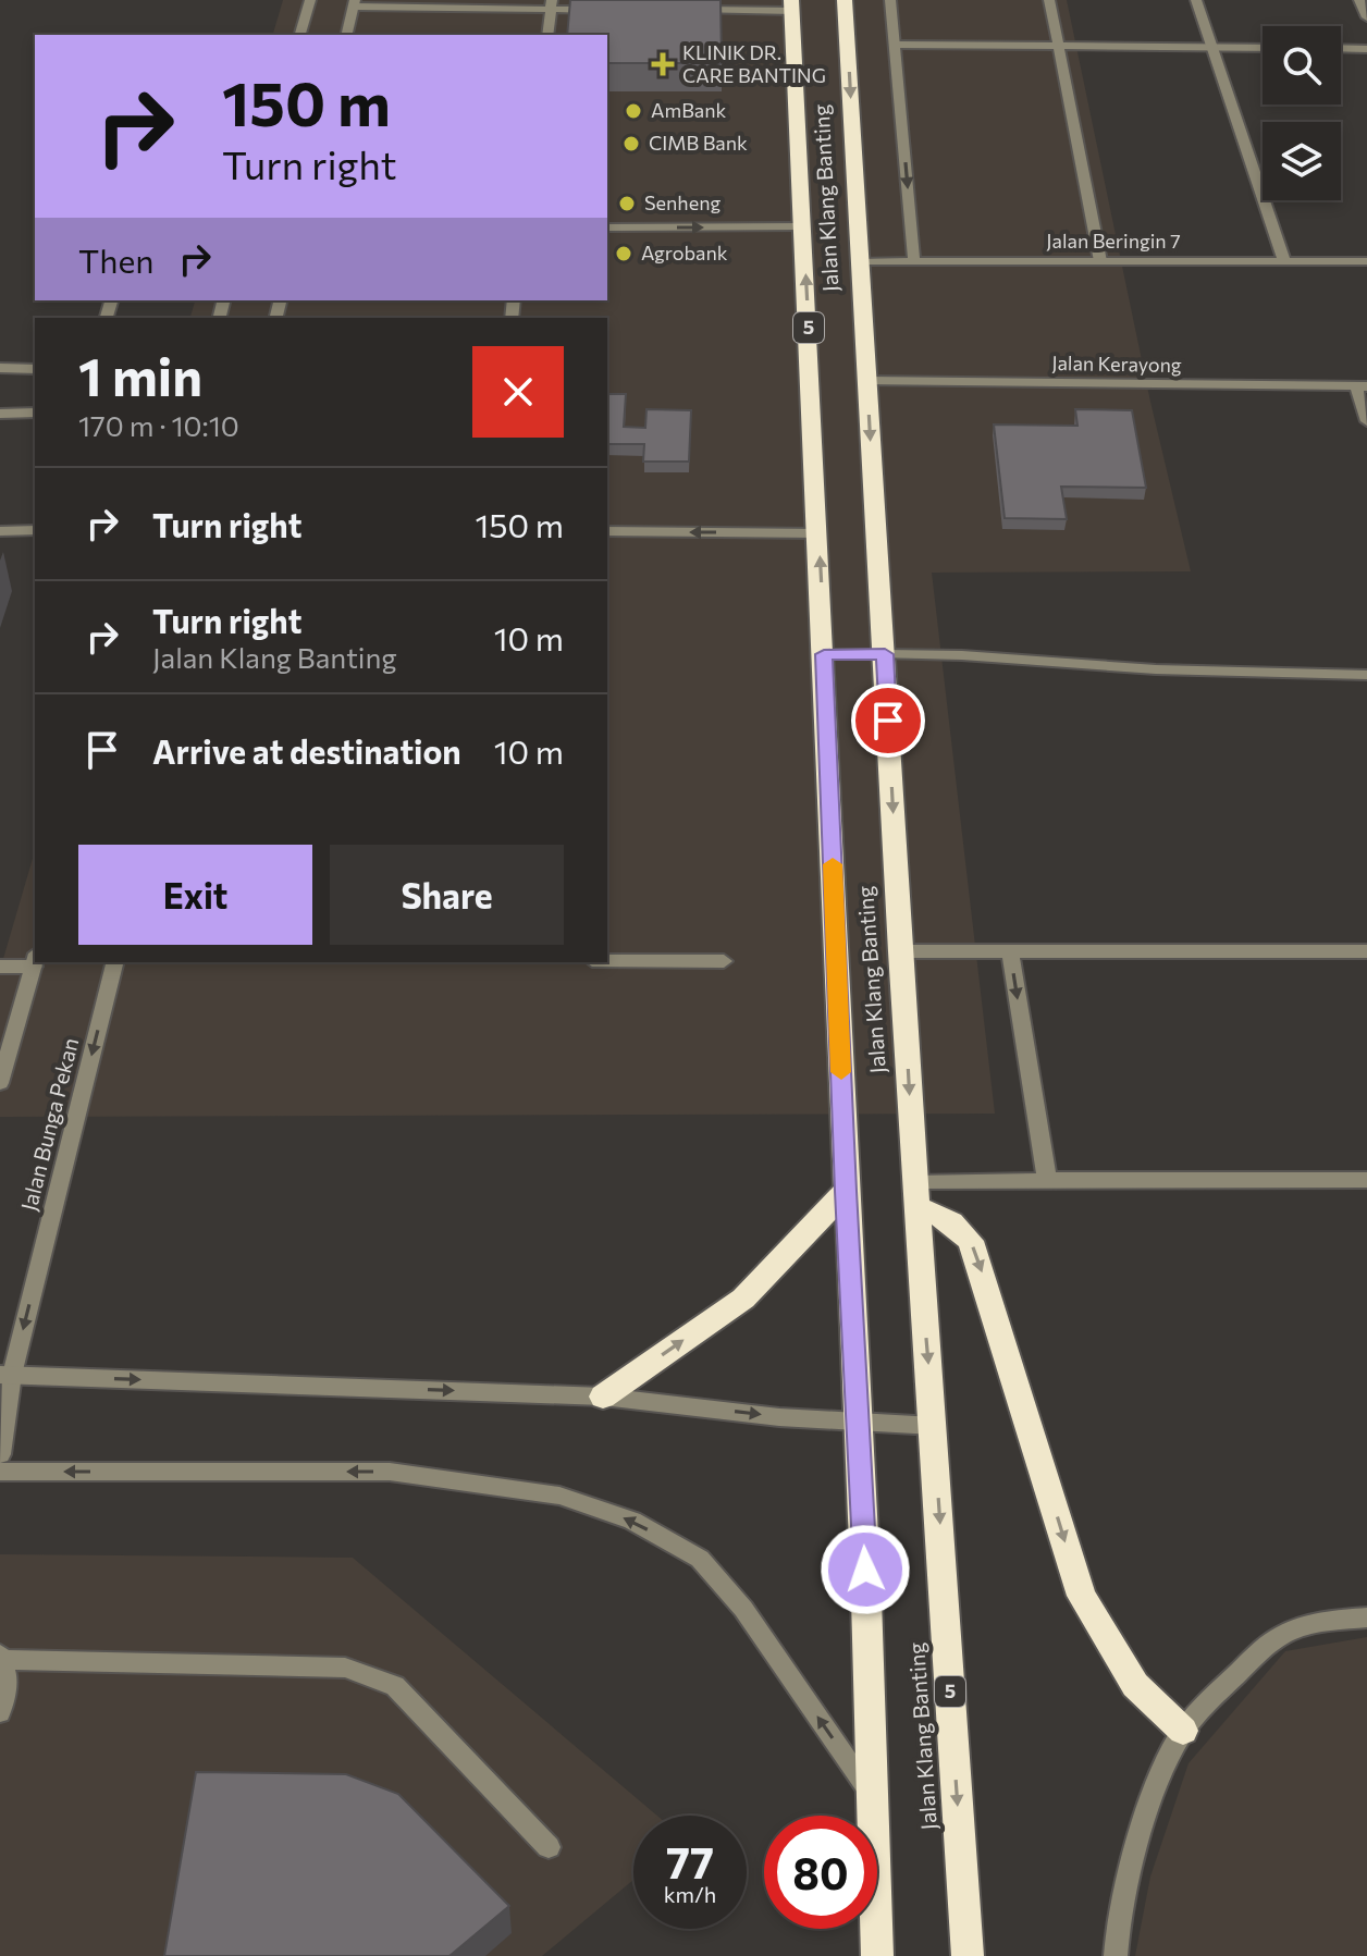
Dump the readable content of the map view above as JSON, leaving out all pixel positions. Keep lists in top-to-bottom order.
{
  "streets": {
    "highway": ["Jalan Klang Banting", "5"],
    "street": ["Jalan Beringin 7", "Jalan Kerayong", "Jalan Bunga Pekan"]
  },
  "crossings": [
    ["Jalan Klang Banting", "Jalan Beringin 7"],
    ["Jalan Klang Banting", "Jalan Kerayong"]
  ],
  "one_way": ["Jalan Bunga Pekan"],
  "places": {
    "health": ["KLINIK DR. CARE BANTING"],
    "other": [
      "AmBank",
      "CIMB Bank",
      "Senheng",
      "Agrobank"
    ]
  },
  "page": {
    "turn": ["150 m", "Turn right"],
    "then": "Then",
    "heading": ["1 min", "170 m · 10:10"],
    "list": [
      {
        "name": "Turn right",
        "value": "150 m"
      },
      {
        "name": "Turn right",
        "note": "Jalan Klang Banting",
        "value": "10 m"
      },
      {
        "name": "Arrive at destination",
        "value": "10 m"
      }
    ],
    "buttons": ["Exit", "Share"],
    "speed": "77 km/h",
    "limit": "80"
  }
}
